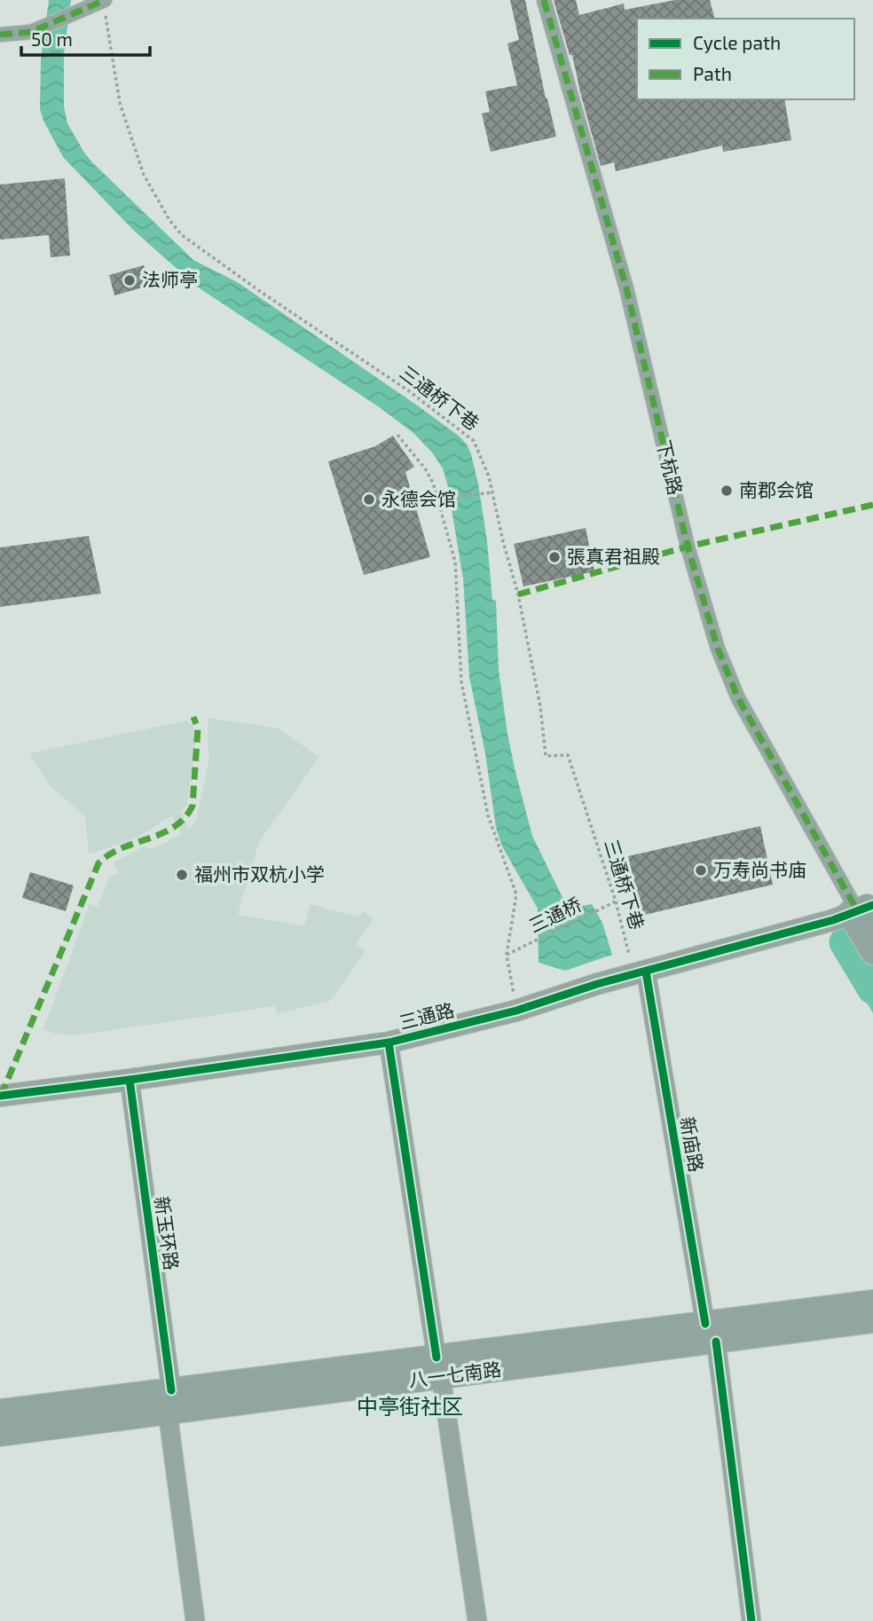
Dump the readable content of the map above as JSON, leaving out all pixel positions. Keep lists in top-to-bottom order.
{
  "streets": {
    "main road": ["下杭路", "八一七南路"],
    "street": ["三通路", "新庙路", "新玉环路"],
    "path": ["三通桥下巷", "三通桥"]
  },
  "crossings": [
    ["三通桥下巷", "三通桥"],
    ["三通桥下巷", "三通路"],
    ["三通桥下巷", "新庙路"],
    ["下杭路", "三通路"],
    ["三通路", "新庙路"],
    ["三通路", "新玉环路"],
    ["新庙路", "八一七南路"],
    ["新玉环路", "八一七南路"]
  ],
  "districts": ["中亭街社区"],
  "places": [
    "法师亭",
    "南郡会馆",
    "永德会馆",
    "張真君祖殿",
    "万寿尚书庙",
    "福州市双杭小学"
  ],
  "legend": ["Cycle path", "Path"],
  "scale_bar": "50 m"
}
